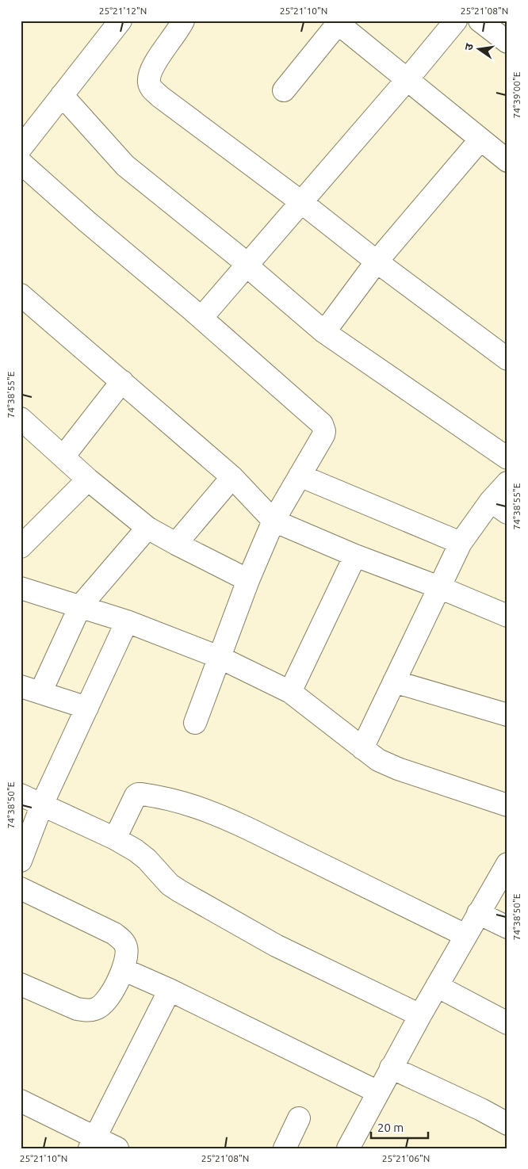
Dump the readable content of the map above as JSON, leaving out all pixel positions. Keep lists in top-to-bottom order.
{
  "scale_bar": "20 m",
  "north": "left",
  "coordinates": [
    "25°21'12\"N",
    "25°21'10\"N",
    "25°21'08\"N",
    "74°39'00\"E",
    "74°38'55\"E",
    "74°38'50\"E",
    "25°21'06\"N"
  ]
}
